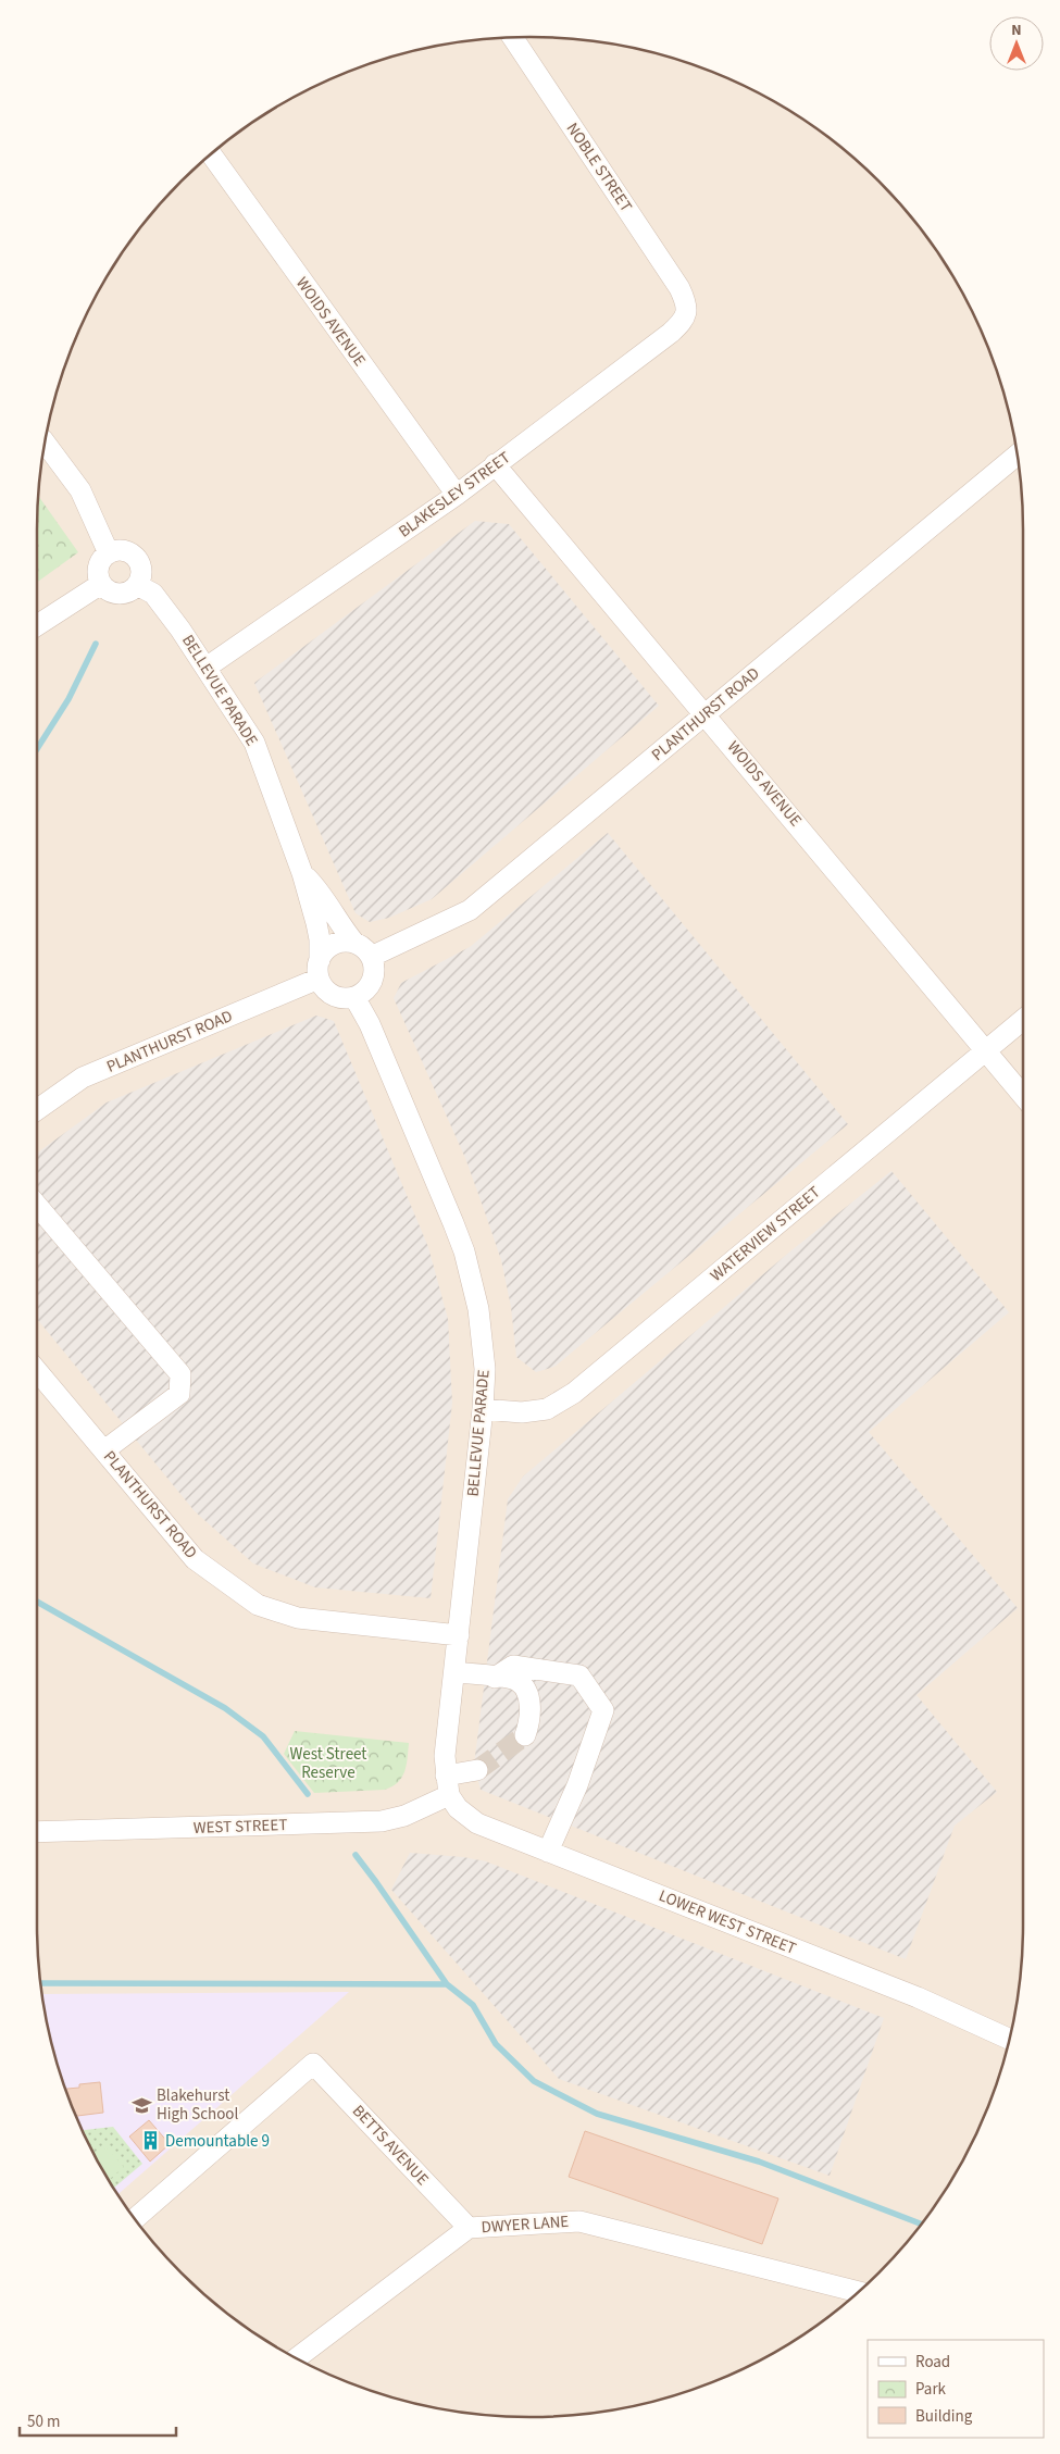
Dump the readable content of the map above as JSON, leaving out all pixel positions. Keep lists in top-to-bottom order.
{
  "streets": {
    "street": [
      "NOBLE STREET",
      "WOIDS AVENUE",
      "BLAKESLEY STREET",
      "BELLEVUE PARADE",
      "PLANTHURST ROAD",
      "WATERVIEW STREET",
      "WEST STREET",
      "LOWER WEST STREET",
      "BETTS AVENUE",
      "DWYER LANE"
    ]
  },
  "crossings": [
    ["NOBLE STREET", "BLAKESLEY STREET"],
    ["WOIDS AVENUE", "BLAKESLEY STREET"],
    ["WOIDS AVENUE", "PLANTHURST ROAD"],
    ["WOIDS AVENUE", "WATERVIEW STREET"],
    ["BLAKESLEY STREET", "BELLEVUE PARADE"],
    ["BELLEVUE PARADE", "PLANTHURST ROAD"],
    ["BELLEVUE PARADE", "WATERVIEW STREET"],
    ["BELLEVUE PARADE", "WEST STREET"],
    ["BELLEVUE PARADE", "LOWER WEST STREET"],
    ["WEST STREET", "LOWER WEST STREET"],
    ["BETTS AVENUE", "DWYER LANE"]
  ],
  "parks": ["West Street Reserve"],
  "places": {
    "school or university": ["Blakehurst High School"],
    "building": ["Demountable 9"]
  },
  "legend": ["Road", "Park", "Building"],
  "scale_bar": "50 m",
  "north": "top"
}
